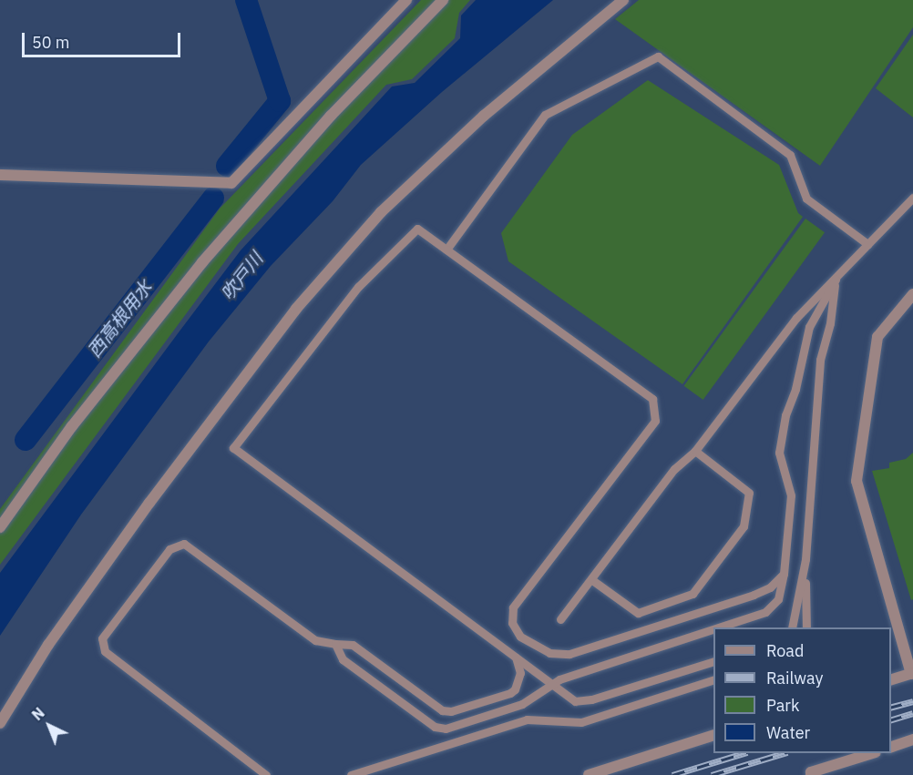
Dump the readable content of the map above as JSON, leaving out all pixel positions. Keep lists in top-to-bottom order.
{
  "water": ["吹戸川", "西高根用水"],
  "legend": [
    "Road",
    "Railway",
    "Park",
    "Water"
  ],
  "scale_bar": "50 m",
  "north": "top left"
}
